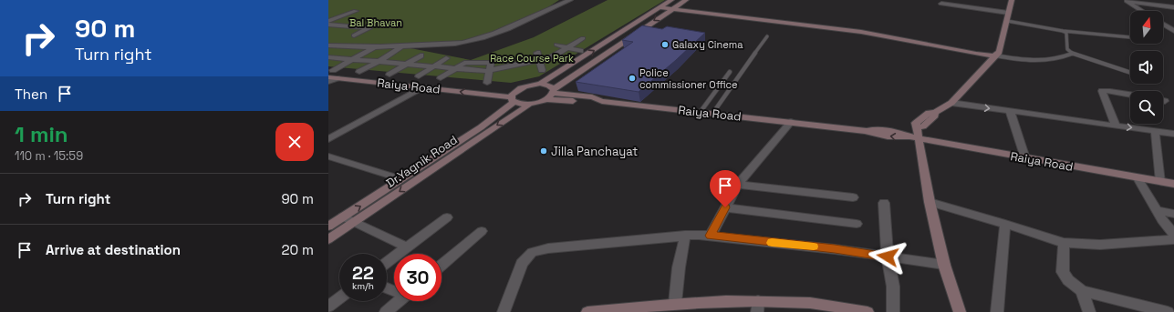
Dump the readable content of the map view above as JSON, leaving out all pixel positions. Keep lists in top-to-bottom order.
{
  "streets": {
    "street": ["Raiya Road", "Dr.Yagnik Road"]
  },
  "crossings": [
    ["Raiya Road", "Dr.Yagnik Road"]
  ],
  "parks": ["Bal Bhavan", "Race Course Park"],
  "places": ["Galaxy Cinema", "Police commissioner Office", "Jilla Panchayat"],
  "north": "top",
  "page": {
    "turn": ["90 m", "Turn right"],
    "then": "Then",
    "heading": ["1 min", "110 m · 15:59"],
    "list": [
      {
        "name": "Turn right",
        "value": "90 m"
      },
      {
        "name": "Arrive at destination",
        "value": "20 m"
      }
    ],
    "speed": "22 km/h",
    "limit": "30"
  }
}
